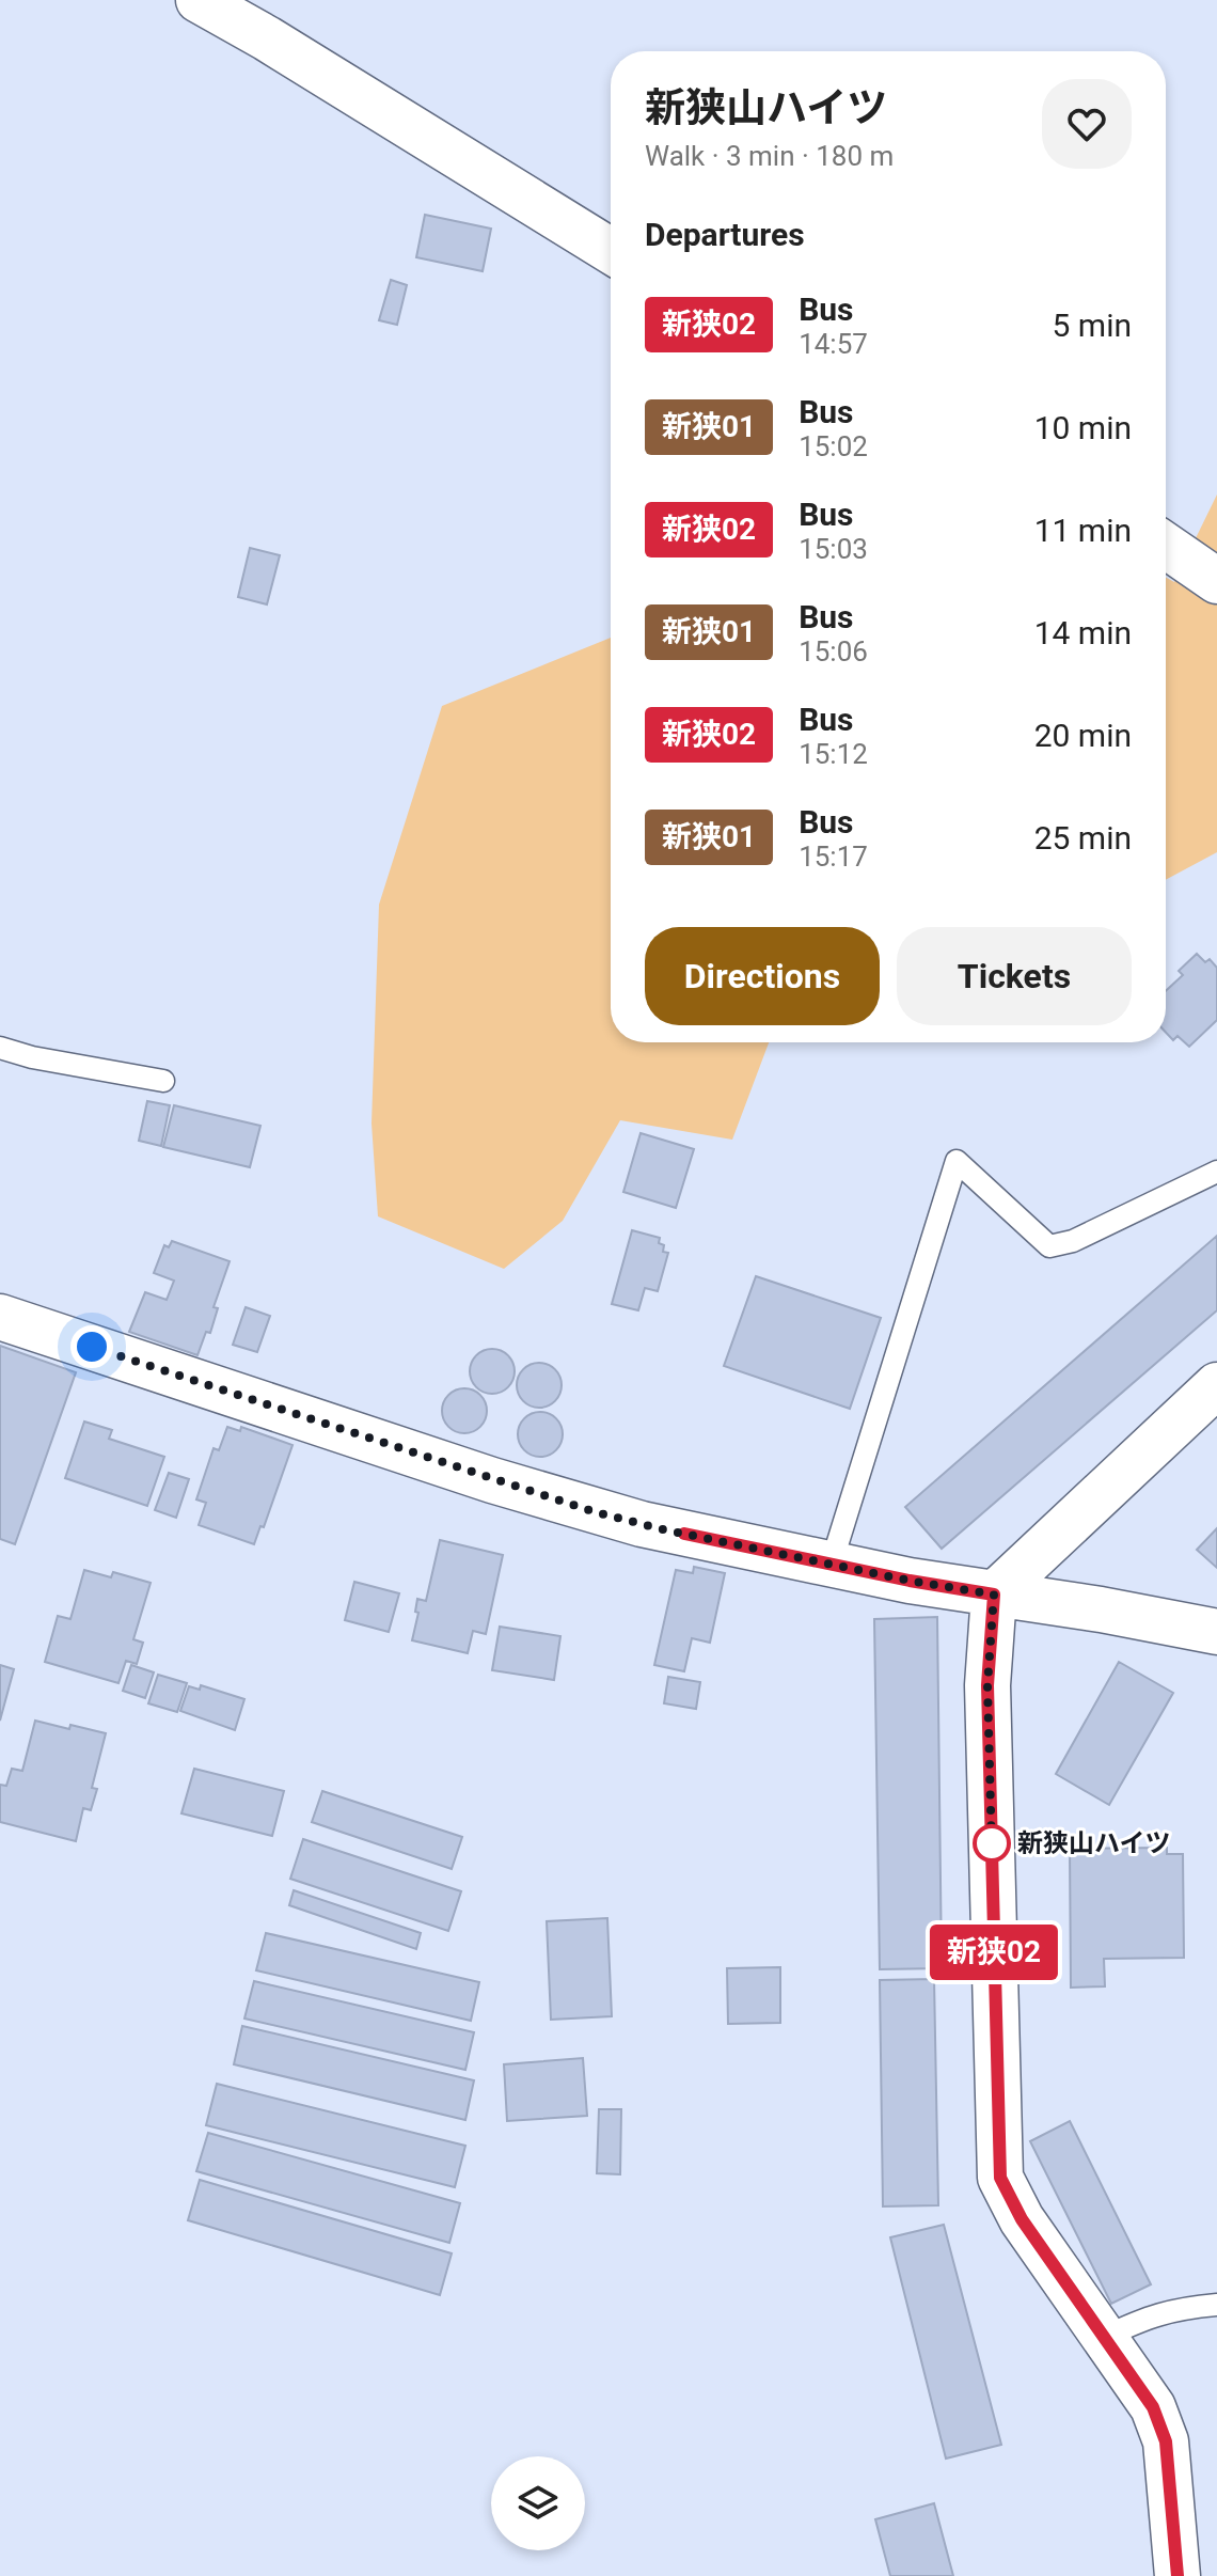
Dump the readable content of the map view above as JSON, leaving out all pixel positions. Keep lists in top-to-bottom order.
{
  "places": ["新狭山ハイツ"],
  "lines": ["bus line 新狭02"],
  "page": {
    "on_map": "新狭02",
    "heading": [
      ["新狭山ハイツ", "Walk · 3 min · 180 m"],
      "Departures"
    ],
    "list": [
      {
        "mark": "新狭02",
        "name": "Bus",
        "note": "14:57",
        "value": "5 min"
      },
      {
        "mark": "新狭01",
        "name": "Bus",
        "note": "15:02",
        "value": "10 min"
      },
      {
        "mark": "新狭02",
        "name": "Bus",
        "note": "15:03",
        "value": "11 min"
      },
      {
        "mark": "新狭01",
        "name": "Bus",
        "note": "15:06",
        "value": "14 min"
      },
      {
        "mark": "新狭02",
        "name": "Bus",
        "note": "15:12",
        "value": "20 min"
      },
      {
        "mark": "新狭01",
        "name": "Bus",
        "note": "15:17",
        "value": "25 min"
      }
    ],
    "buttons": ["Directions", "Tickets"]
  }
}
